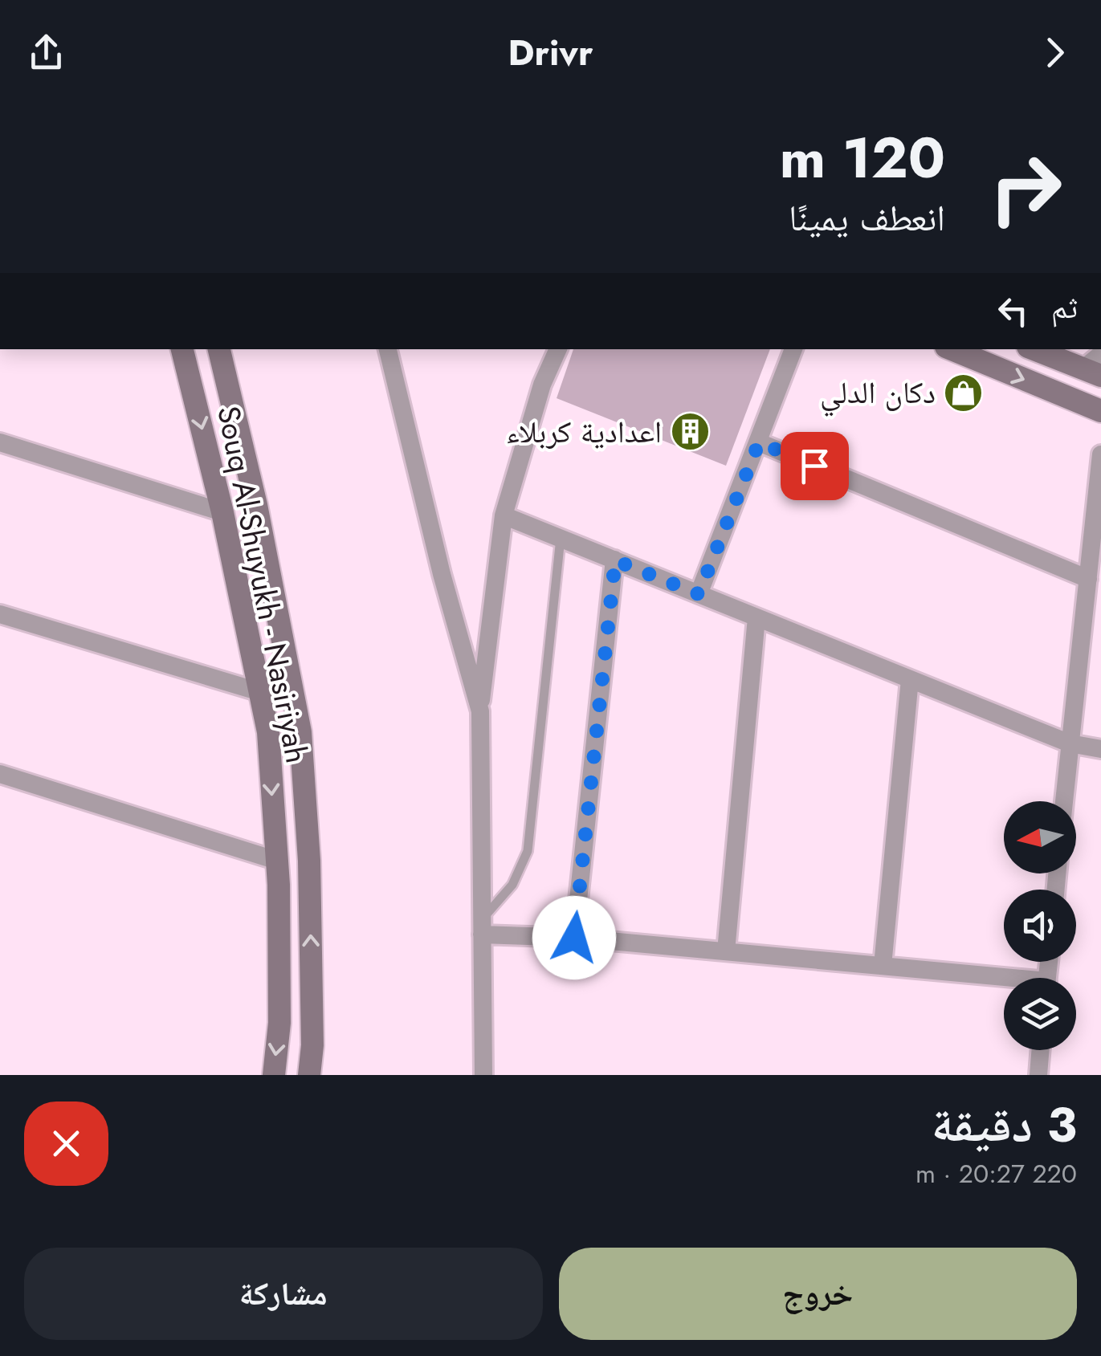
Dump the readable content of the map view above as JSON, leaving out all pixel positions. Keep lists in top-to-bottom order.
{
  "streets": {
    "main road": ["Souq Al-Shuyukh - Nasiriyah"]
  },
  "places": {
    "shop": ["دكان الدلي"],
    "building": ["اعدادية كربلاء"]
  },
  "north": "left",
  "page": {
    "header": "Drivr",
    "turn": ["120 m", "انعطف يمينًا"],
    "then": "ثم",
    "heading": ["3 دقيقة", "220 m · 20:27"],
    "buttons": ["خروج", "مشاركة"]
  }
}
